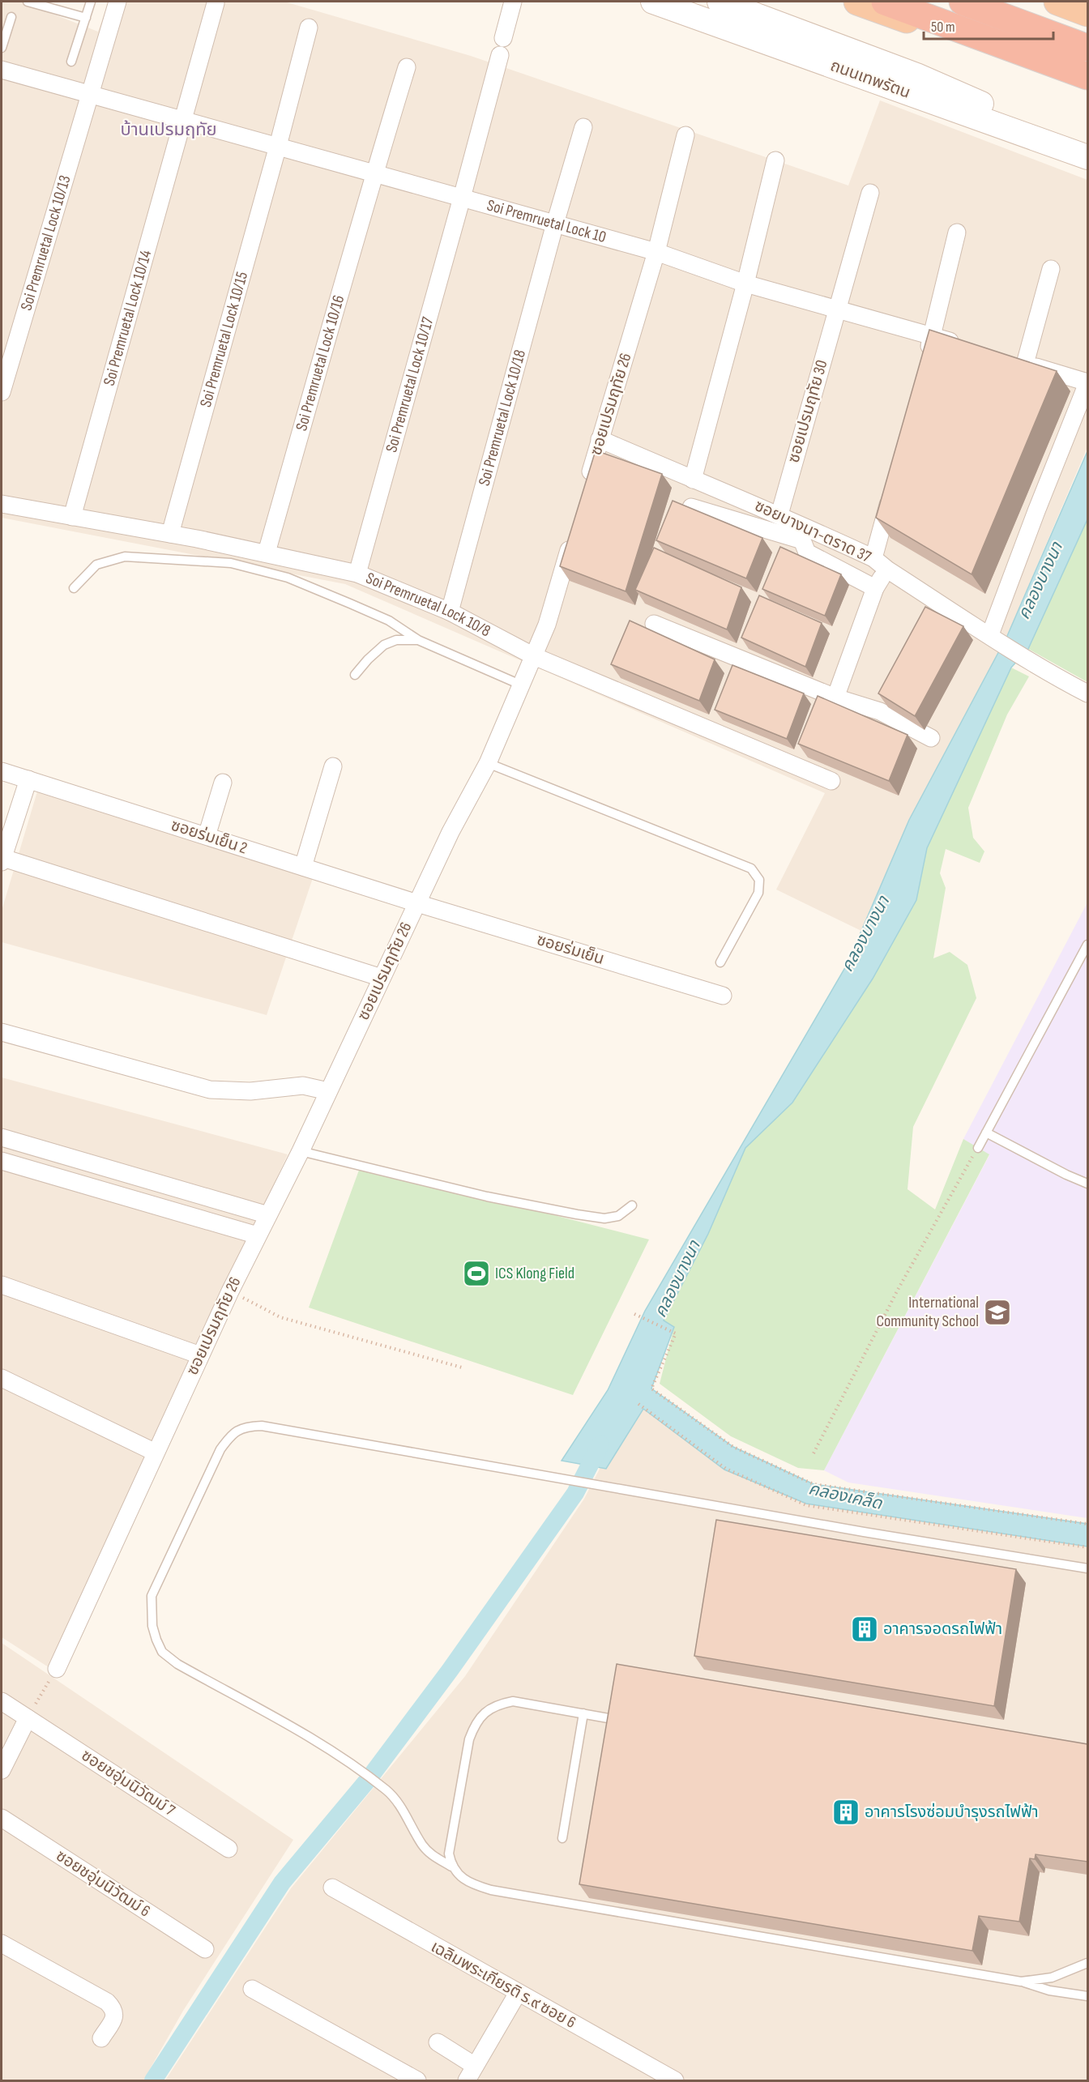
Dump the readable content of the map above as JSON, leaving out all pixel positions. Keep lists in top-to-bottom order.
{
  "streets": {
    "main road": ["ถนนเทพรัตน"],
    "street": [
      "Soi Premruetal Lock 10",
      "Soi Premruetal Lock 10/13",
      "Soi Premruetal Lock 10/14",
      "Soi Premruetal Lock 10/15",
      "Soi Premruetal Lock 10/16",
      "Soi Premruetal Lock 10/17",
      "ซอยเปรมฤทัย 26",
      "ซอยเปรมฤทัย 30",
      "Soi Premruetal Lock 10/18",
      "ซอยบางนา-ตราด 37",
      "Soi Premruetal Lock 10/8",
      "ซอยร่มเย็น 2",
      "ซอยร่มเย็น",
      "ซอยชอุ่มนิวัฒม์ 7",
      "ซอยชอุ่มนิวัฒม์ 6",
      "เฉลิมพระเกียรติ ร.๙ ซอย 6"
    ]
  },
  "crossings": [
    ["Soi Premruetal Lock 10", "Soi Premruetal Lock 10/13"],
    ["Soi Premruetal Lock 10", "Soi Premruetal Lock 10/14"],
    ["Soi Premruetal Lock 10", "Soi Premruetal Lock 10/15"],
    ["Soi Premruetal Lock 10", "Soi Premruetal Lock 10/16"],
    ["Soi Premruetal Lock 10", "Soi Premruetal Lock 10/17"],
    ["Soi Premruetal Lock 10", "ซอยเปรมฤทัย 26"],
    ["Soi Premruetal Lock 10", "ซอยเปรมฤทัย 30"],
    ["Soi Premruetal Lock 10", "Soi Premruetal Lock 10/18"],
    ["Soi Premruetal Lock 10/14", "Soi Premruetal Lock 10/8"],
    ["Soi Premruetal Lock 10/15", "Soi Premruetal Lock 10/8"],
    ["Soi Premruetal Lock 10/16", "Soi Premruetal Lock 10/8"],
    ["Soi Premruetal Lock 10/17", "Soi Premruetal Lock 10/8"],
    ["ซอยเปรมฤทัย 26", "ซอยบางนา-ตราด 37"],
    ["ซอยเปรมฤทัย 26", "Soi Premruetal Lock 10/8"],
    ["ซอยเปรมฤทัย 26", "ซอยร่มเย็น 2"],
    ["ซอยเปรมฤทัย 26", "ซอยร่มเย็น"],
    ["ซอยเปรมฤทัย 30", "ซอยบางนา-ตราด 37"],
    ["Soi Premruetal Lock 10/18", "Soi Premruetal Lock 10/8"],
    ["ซอยร่มเย็น 2", "ซอยร่มเย็น"]
  ],
  "districts": ["บ้านเปรมฤทัย"],
  "water": ["คลองบางนา", "คลองเคล็ด"],
  "places": {
    "sports": ["ICS Klong Field"],
    "school or university": ["International Community School"],
    "building": ["อาคารจอดรถไฟฟ้า", "อาคารโรงซ่อมบำรุงรถไฟฟ้า"]
  },
  "scale_bar": "50 m"
}
